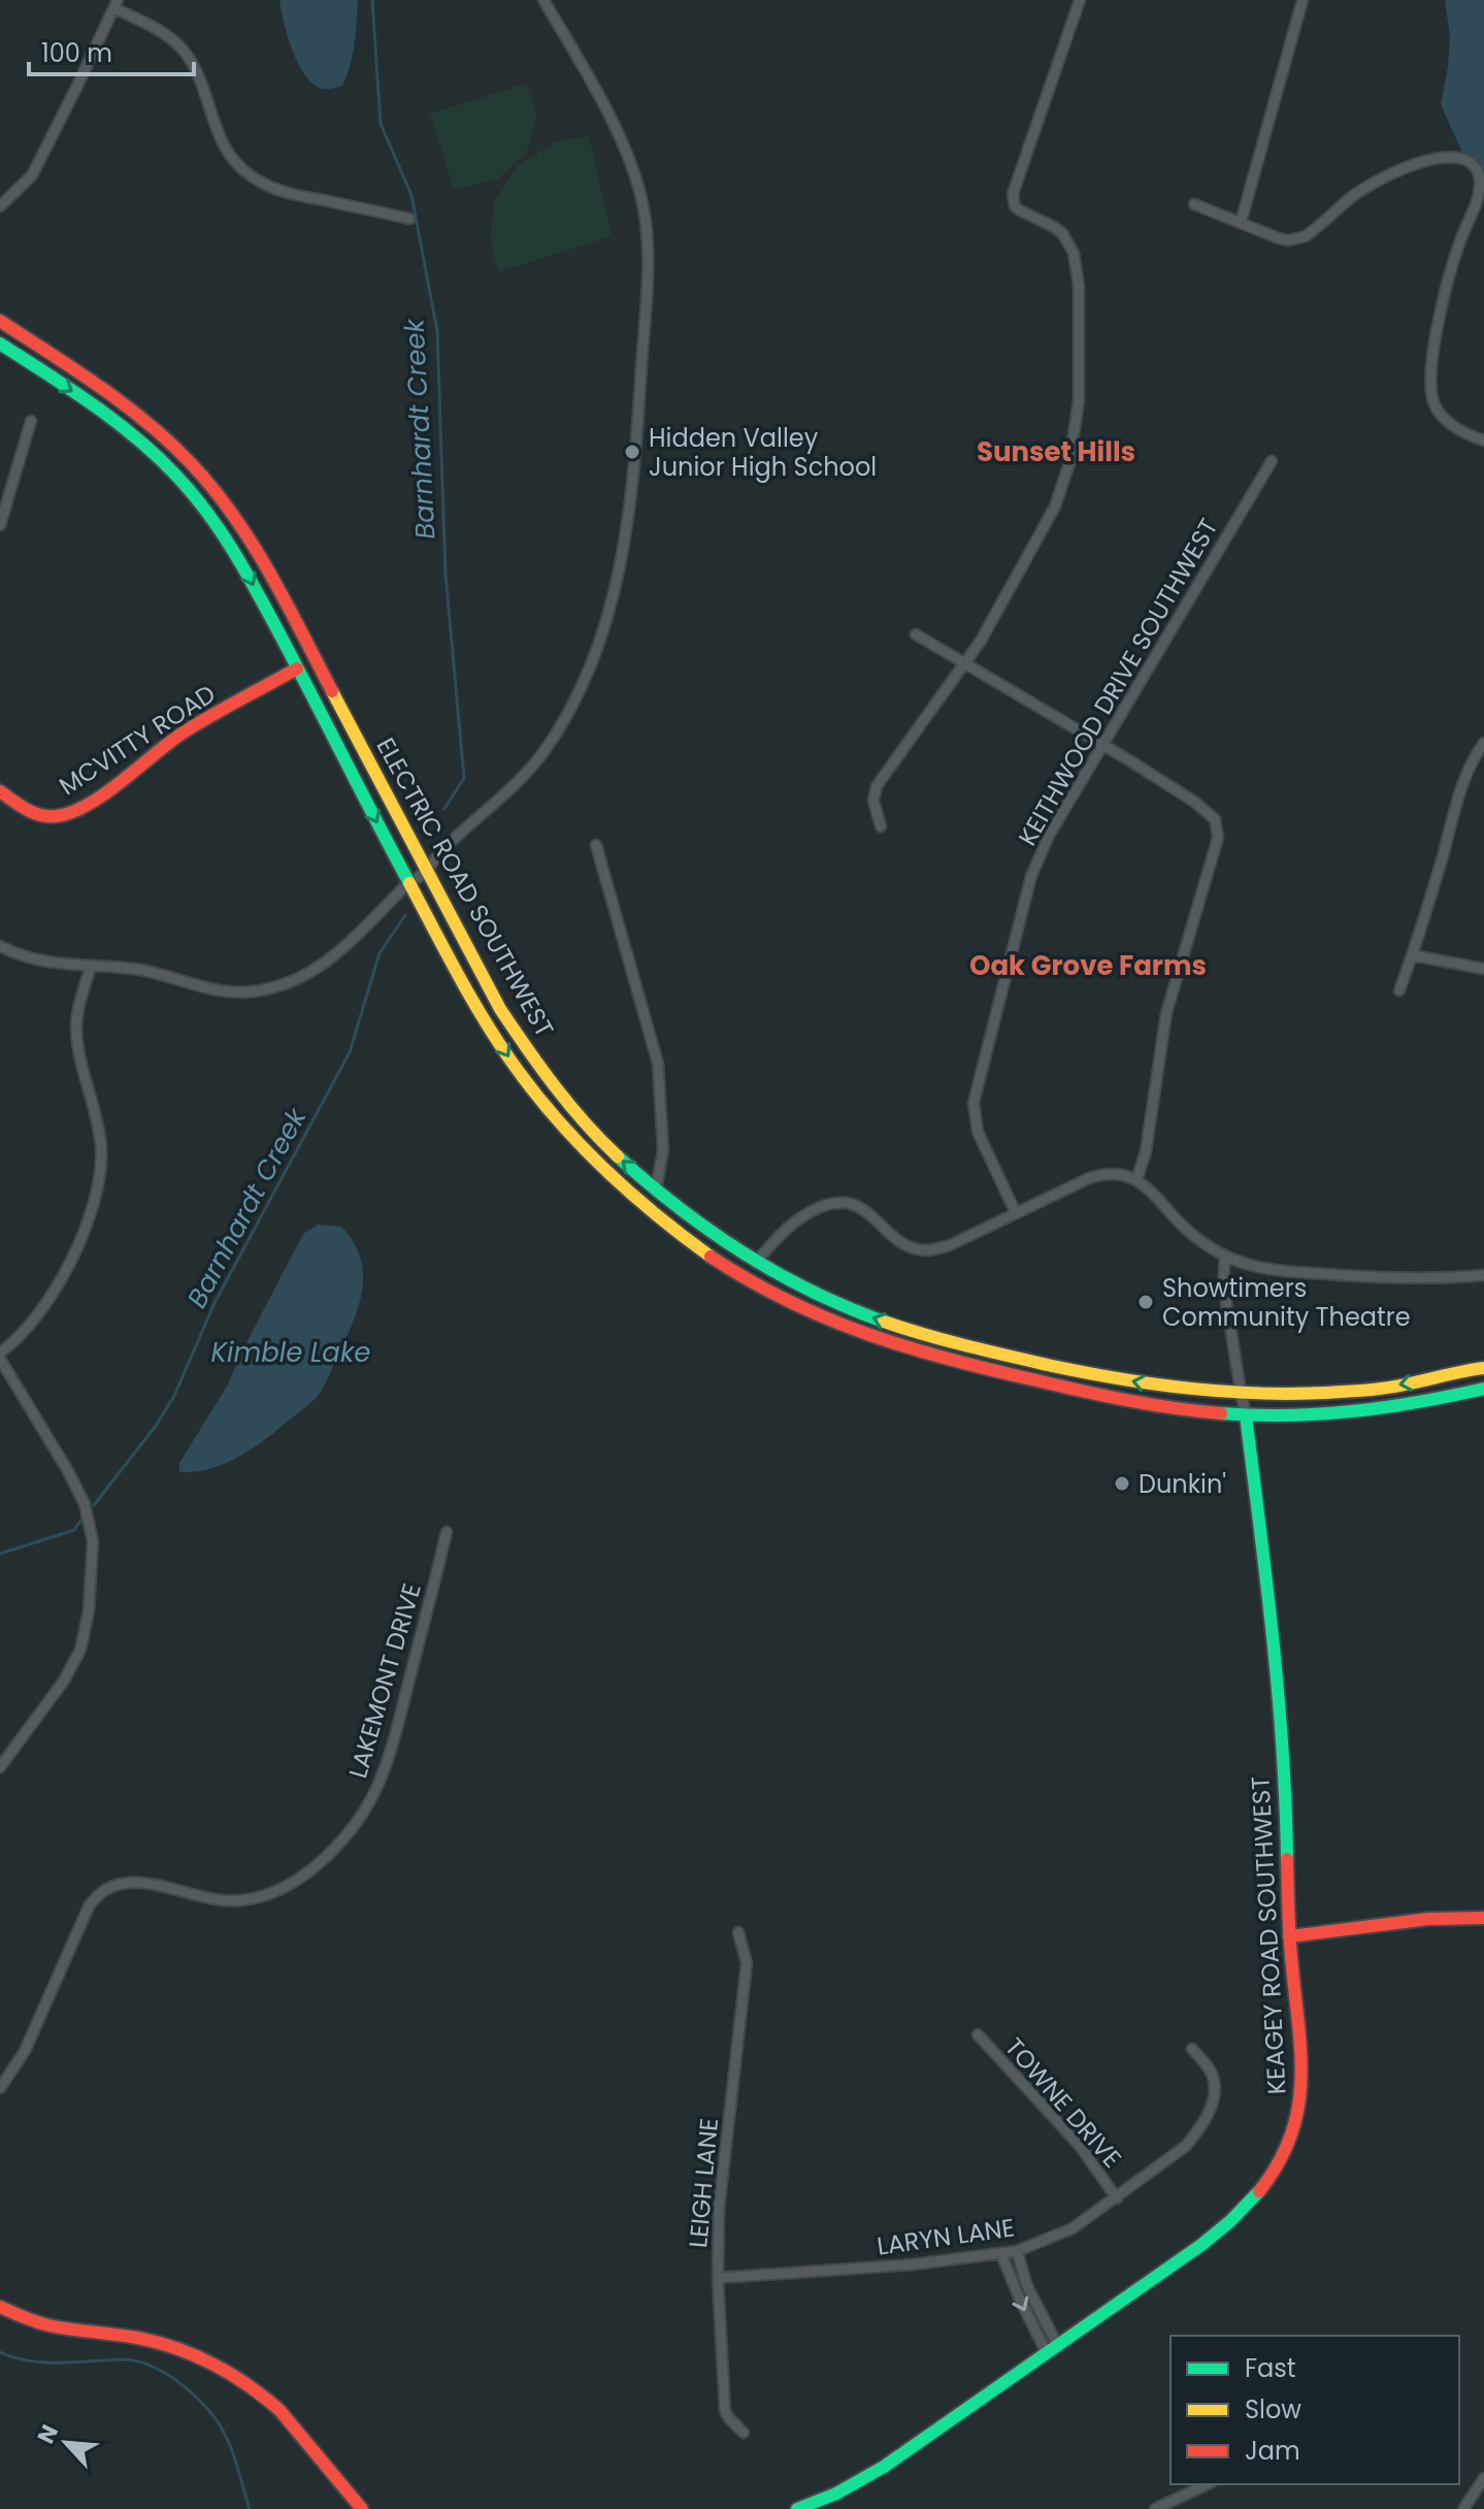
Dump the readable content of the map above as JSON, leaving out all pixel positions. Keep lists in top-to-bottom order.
{
  "streets": {
    "main road": ["MCVITTY ROAD", "ELECTRIC ROAD SOUTHWEST", "KEAGEY ROAD SOUTHWEST"],
    "street": [
      "KEITHWOOD DRIVE SOUTHWEST",
      "LAKEMONT DRIVE",
      "TOWNE DRIVE",
      "LEIGH LANE",
      "LARYN LANE"
    ]
  },
  "crossings": [
    ["MCVITTY ROAD", "ELECTRIC ROAD SOUTHWEST"],
    ["ELECTRIC ROAD SOUTHWEST", "KEAGEY ROAD SOUTHWEST"],
    ["TOWNE DRIVE", "LARYN LANE"],
    ["LEIGH LANE", "LARYN LANE"]
  ],
  "districts": ["Sunset Hills", "Oak Grove Farms"],
  "water": ["Barnhardt Creek", "Kimble Lake"],
  "places": ["Hidden Valley Junior High School", "Showtimers Community Theatre", "Dunkin'"],
  "legend": ["Fast", "Slow", "Jam"],
  "scale_bar": "100 m",
  "north": "top left"
}
